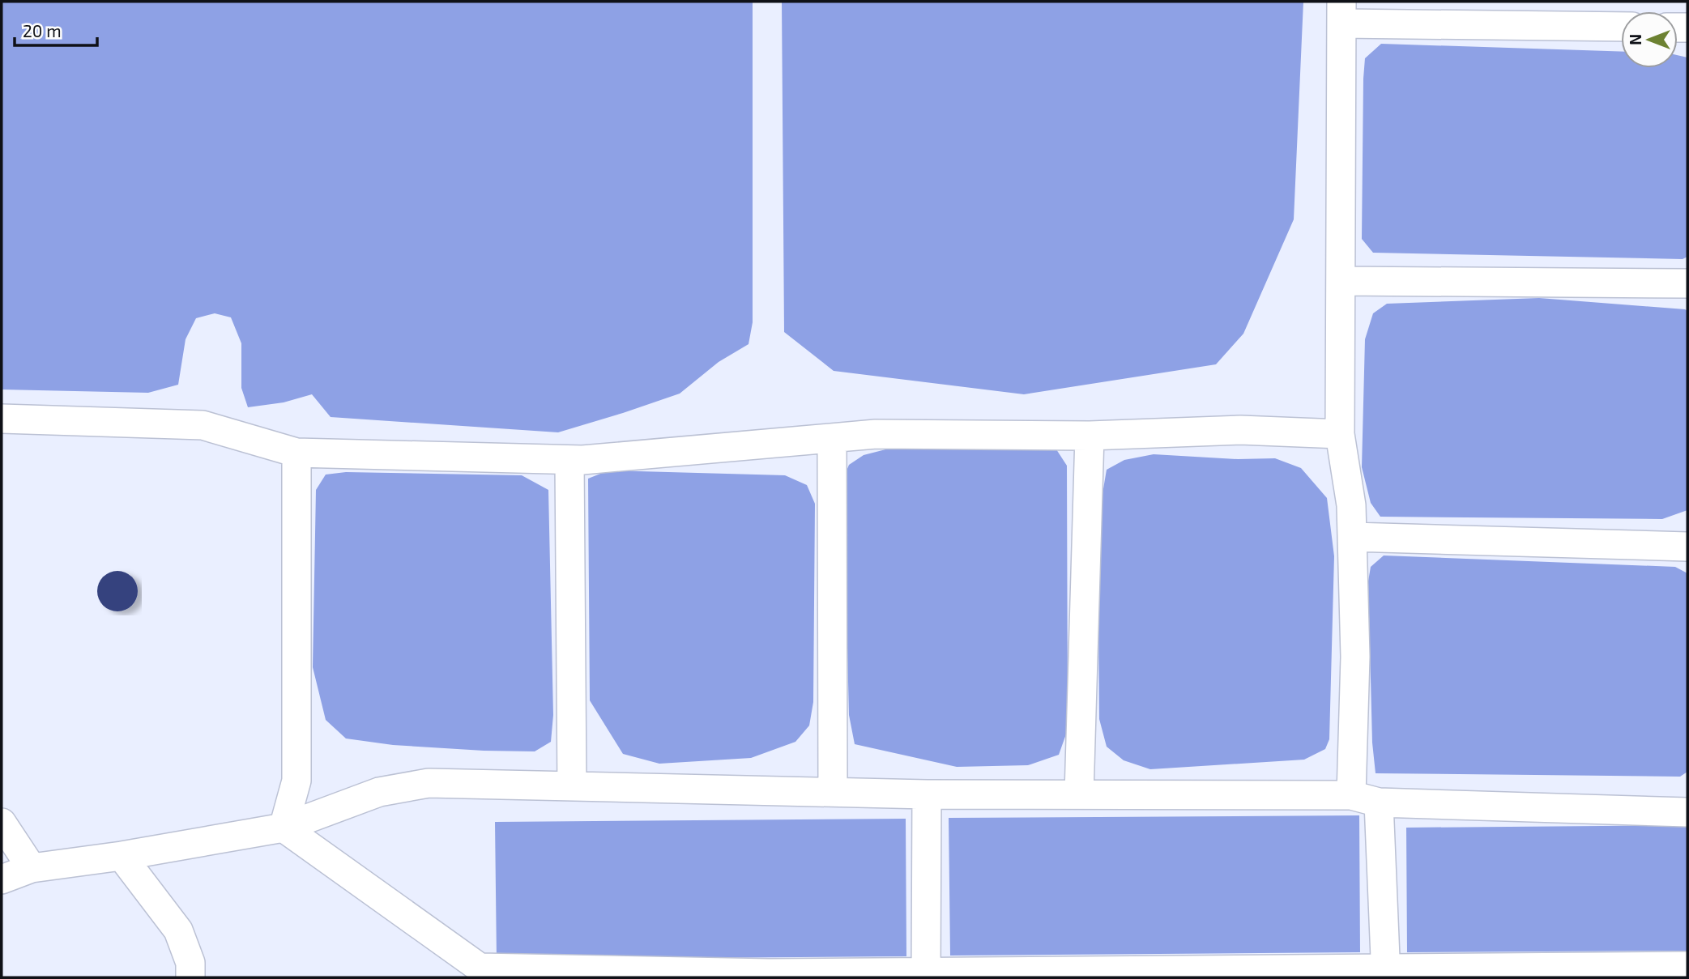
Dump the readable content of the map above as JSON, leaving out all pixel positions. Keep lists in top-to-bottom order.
{
  "scale_bar": "20 m",
  "north": "left"
}
